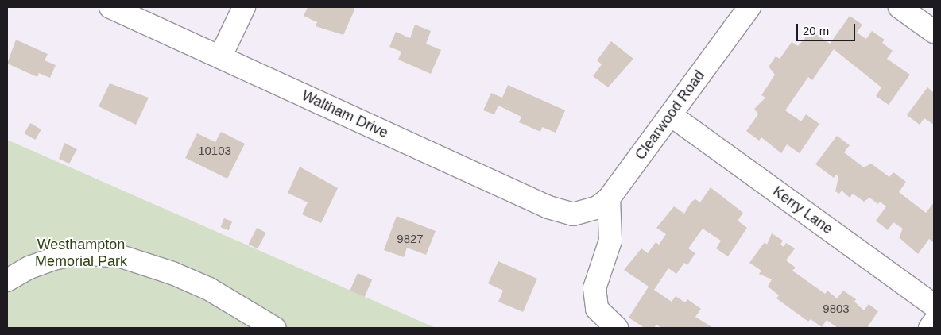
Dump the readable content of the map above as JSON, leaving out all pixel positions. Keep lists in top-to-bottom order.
{
  "streets": {
    "street": ["Waltham Drive", "Clearwood Road", "Kerry Lane"]
  },
  "crossings": [
    ["Waltham Drive", "Clearwood Road"],
    ["Clearwood Road", "Kerry Lane"]
  ],
  "parks": ["Westhampton Memorial Park"],
  "house_numbers": ["10103", "9827", "9803"],
  "scale_bar": "20 m"
}
